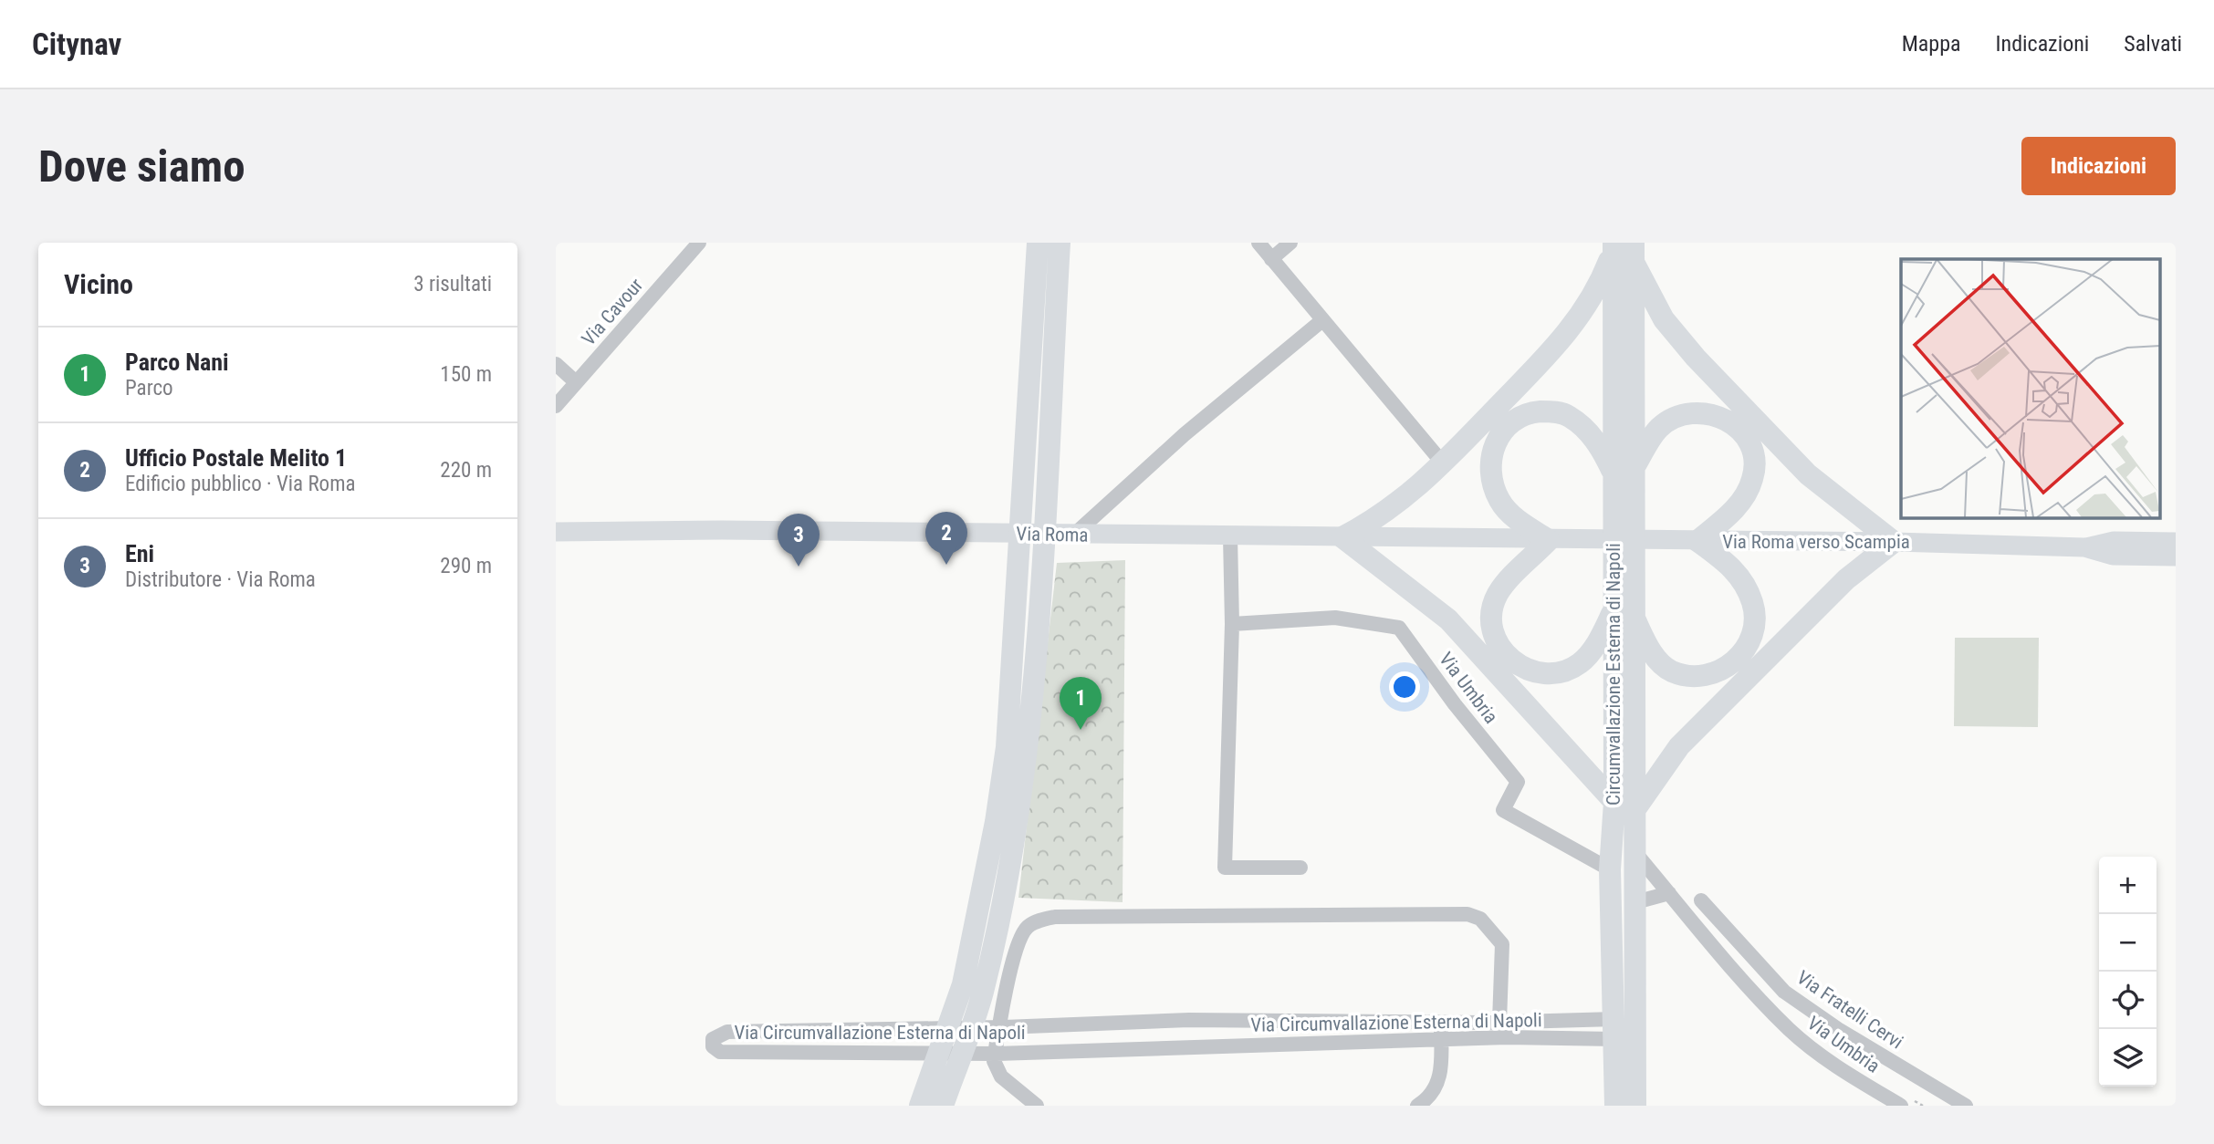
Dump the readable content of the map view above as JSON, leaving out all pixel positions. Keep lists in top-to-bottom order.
{
  "streets": {
    "highway": ["Circumvallazione Esterna di Napoli"],
    "main road": ["Via Roma", "Via Roma verso Scampia"],
    "street": [
      "Via Cavour",
      "Via Umbria",
      "Via Fratelli Cervi",
      "Via Circumvallazione Esterna di Napoli"
    ]
  },
  "crossings": [
    ["Via Roma", "Via Roma verso Scampia"],
    ["Circumvallazione Esterna di Napoli", "Via Umbria"],
    ["Circumvallazione Esterna di Napoli", "Via Circumvallazione Esterna di Napoli"]
  ],
  "page": {
    "header": "Citynav",
    "nav": ["Mappa", "Indicazioni", "Salvati"],
    "buttons": "Indicazioni",
    "title": "Dove siamo",
    "heading": ["Vicino", "3 risultati"],
    "list": [
      {
        "mark": "1",
        "name": "Parco Nani",
        "note": "Parco",
        "value": "150 m"
      },
      {
        "mark": "2",
        "name": "Ufficio Postale Melito 1",
        "note": "Edificio pubblico · Via Roma",
        "value": "220 m"
      },
      {
        "mark": "3",
        "name": "Eni",
        "note": "Distributore · Via Roma",
        "value": "290 m"
      }
    ],
    "pins": ["2", "3", "1"],
    "map_buttons": ["+", "−"]
  }
}
